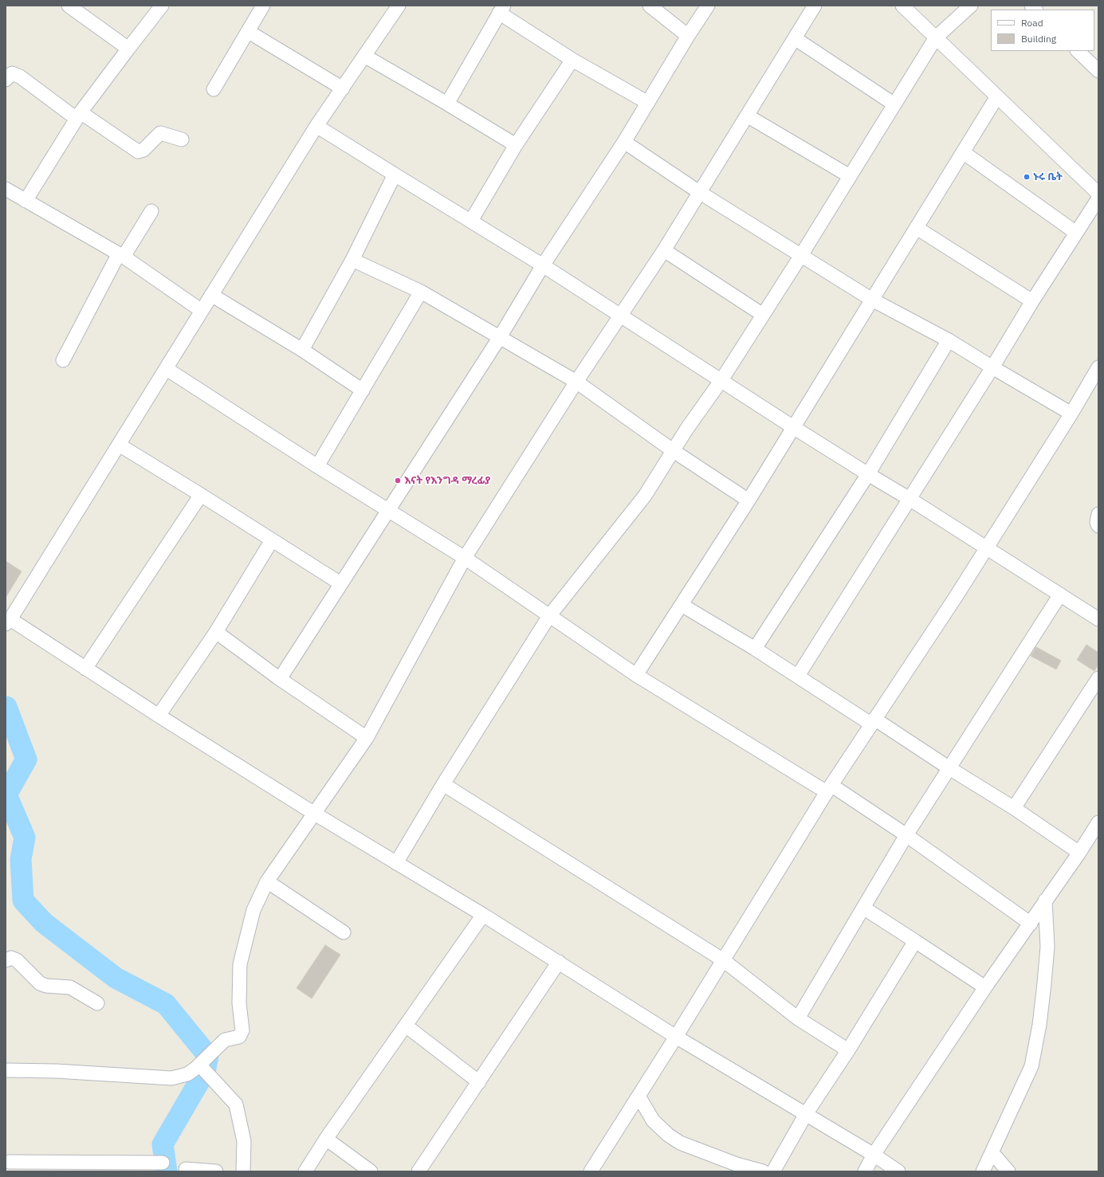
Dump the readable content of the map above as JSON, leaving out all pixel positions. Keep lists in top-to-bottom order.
{
  "places": ["ኑሩ ቤት", "እናት የእንግዳ ማረፊያ"],
  "legend": ["Road", "Building"]
}
